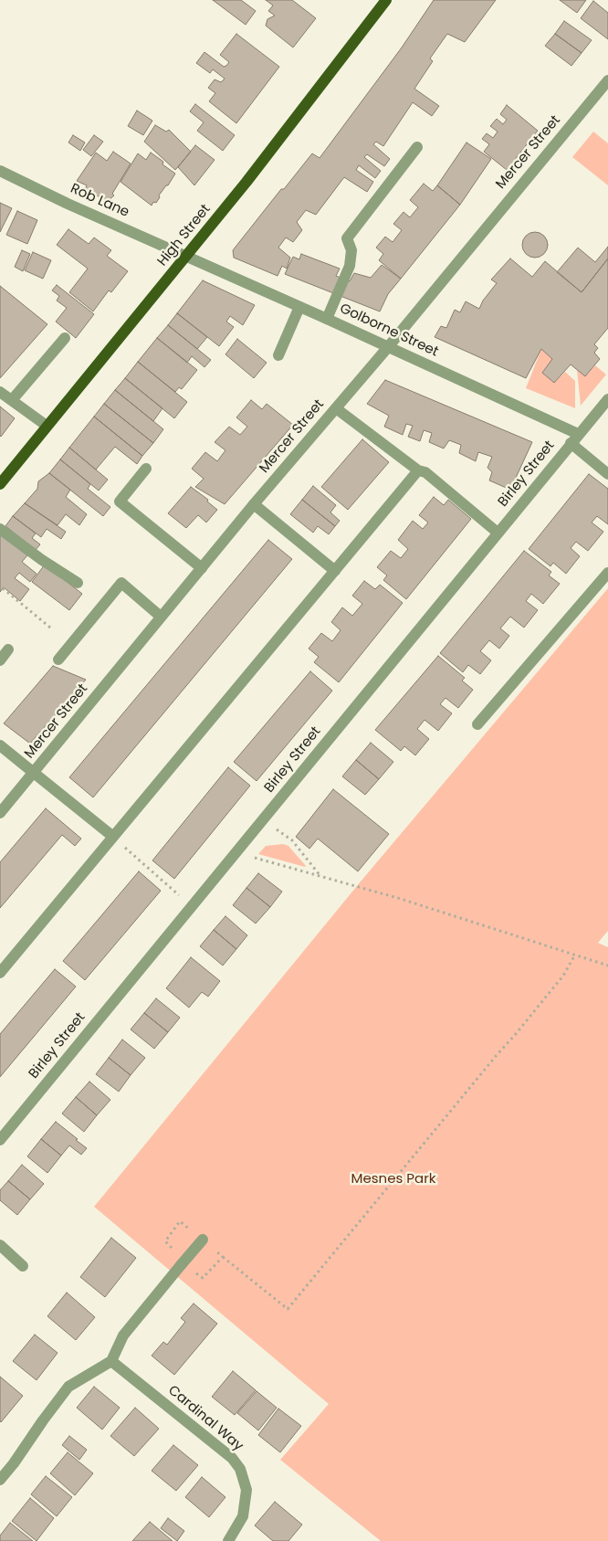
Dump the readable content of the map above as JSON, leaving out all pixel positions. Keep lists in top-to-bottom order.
{
  "streets": {
    "main road": ["High Street"],
    "street": [
      "Mercer Street",
      "Rob Lane",
      "Golborne Street",
      "Birley Street",
      "Cardinal Way"
    ]
  },
  "crossings": [
    ["Mercer Street", "Golborne Street"],
    ["Rob Lane", "High Street"],
    ["Rob Lane", "Golborne Street"],
    ["High Street", "Golborne Street"],
    ["Golborne Street", "Birley Street"]
  ],
  "parks": ["Mesnes Park"]
}
